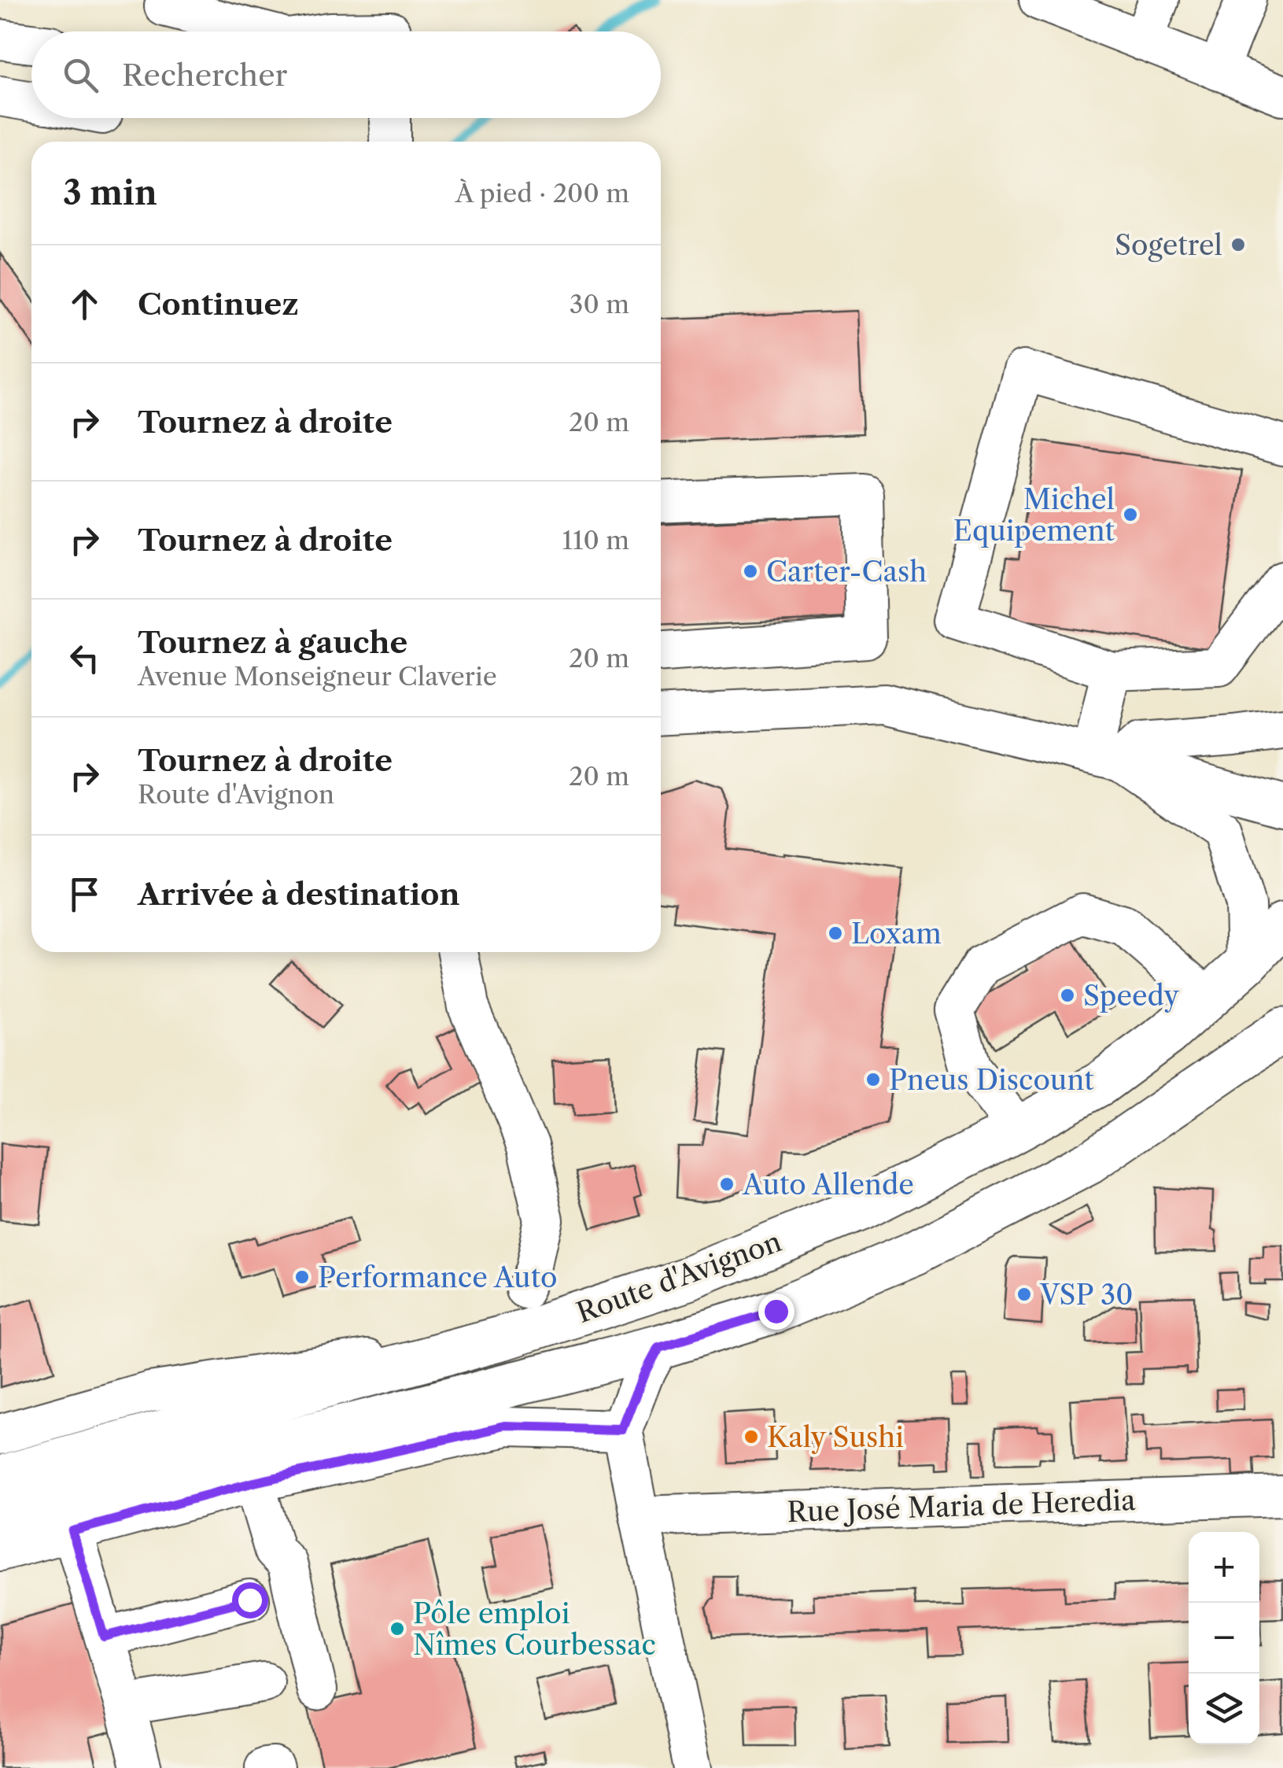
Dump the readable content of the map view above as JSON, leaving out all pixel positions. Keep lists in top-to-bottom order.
{
  "streets": {
    "main road": ["Route d'Avignon"],
    "street": ["Rue José Maria de Heredia"]
  },
  "places": [
    "Sogetrel",
    "Michel Equipement",
    "Carter-Cash",
    "Loxam",
    "Speedy",
    "Pneus Discount",
    "Auto Allende",
    "Performance Auto",
    "VSP 30",
    "Kaly Sushi",
    "Pôle emploi Nîmes Courbessac"
  ],
  "page": {
    "search": "Rechercher",
    "heading": ["3 min", "À pied · 200 m"],
    "list": [
      ["Continuez", "30 m"],
      ["Tournez à droite", "20 m"],
      ["Tournez à droite", "110 m"],
      ["Tournez à gauche", "Avenue Monseigneur Claverie", "20 m"],
      ["Tournez à droite", "Route d'Avignon", "20 m"],
      "Arrivée à destination"
    ],
    "map_buttons": ["+", "−"]
  }
}
